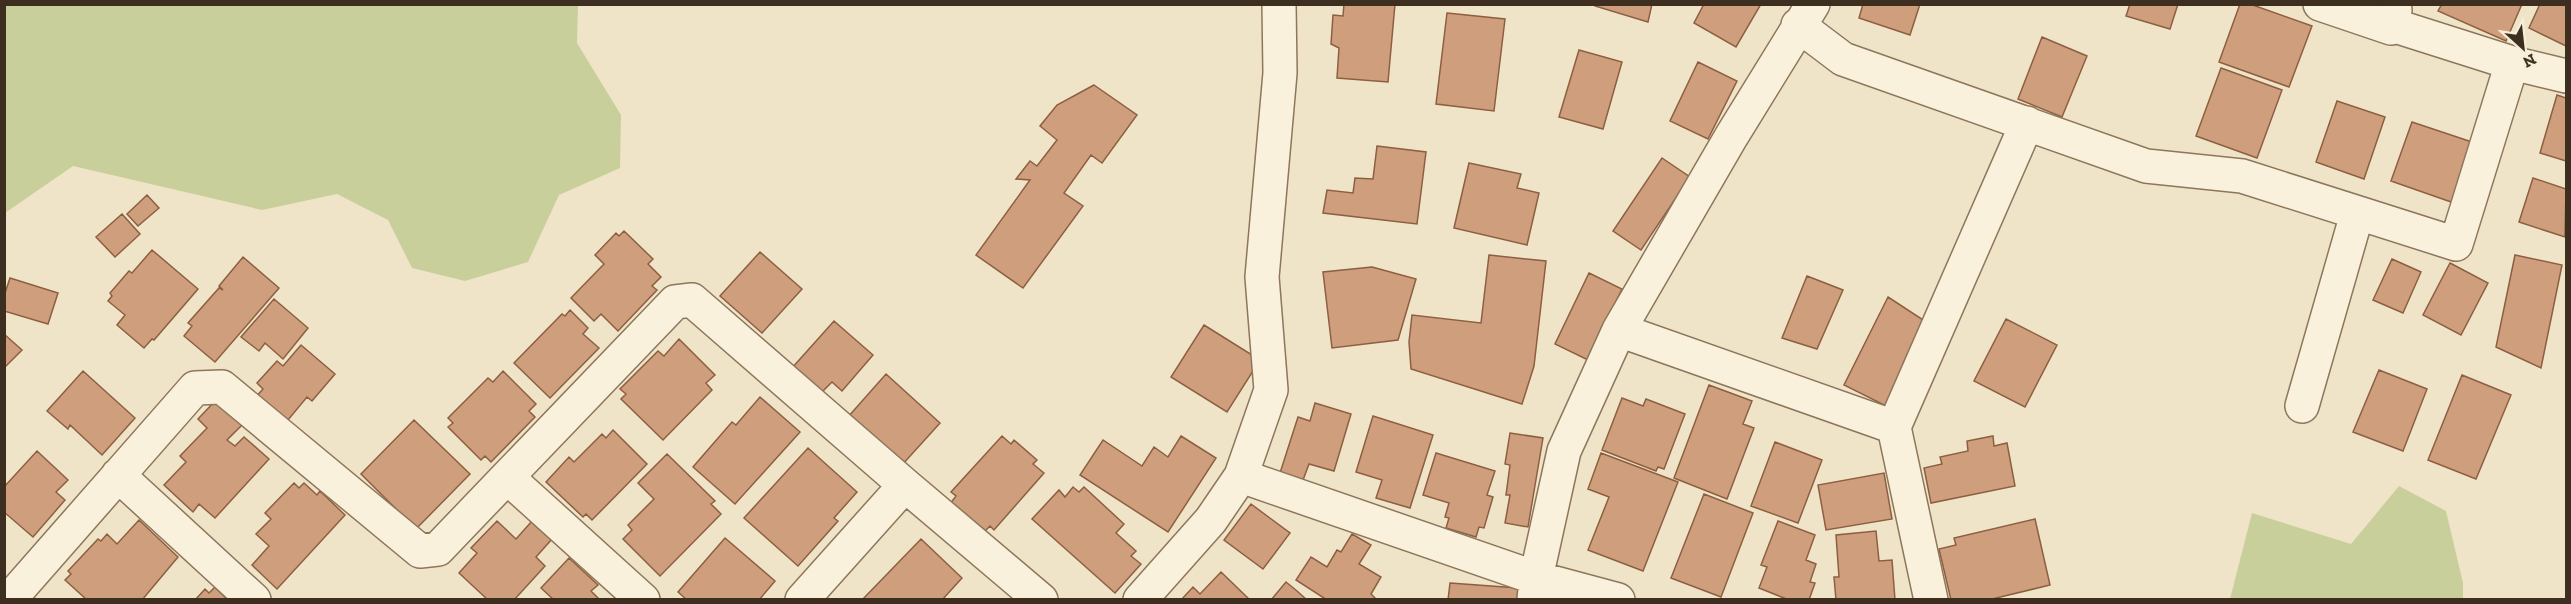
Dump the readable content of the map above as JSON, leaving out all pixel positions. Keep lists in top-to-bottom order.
{
  "north": "bottom right"
}
